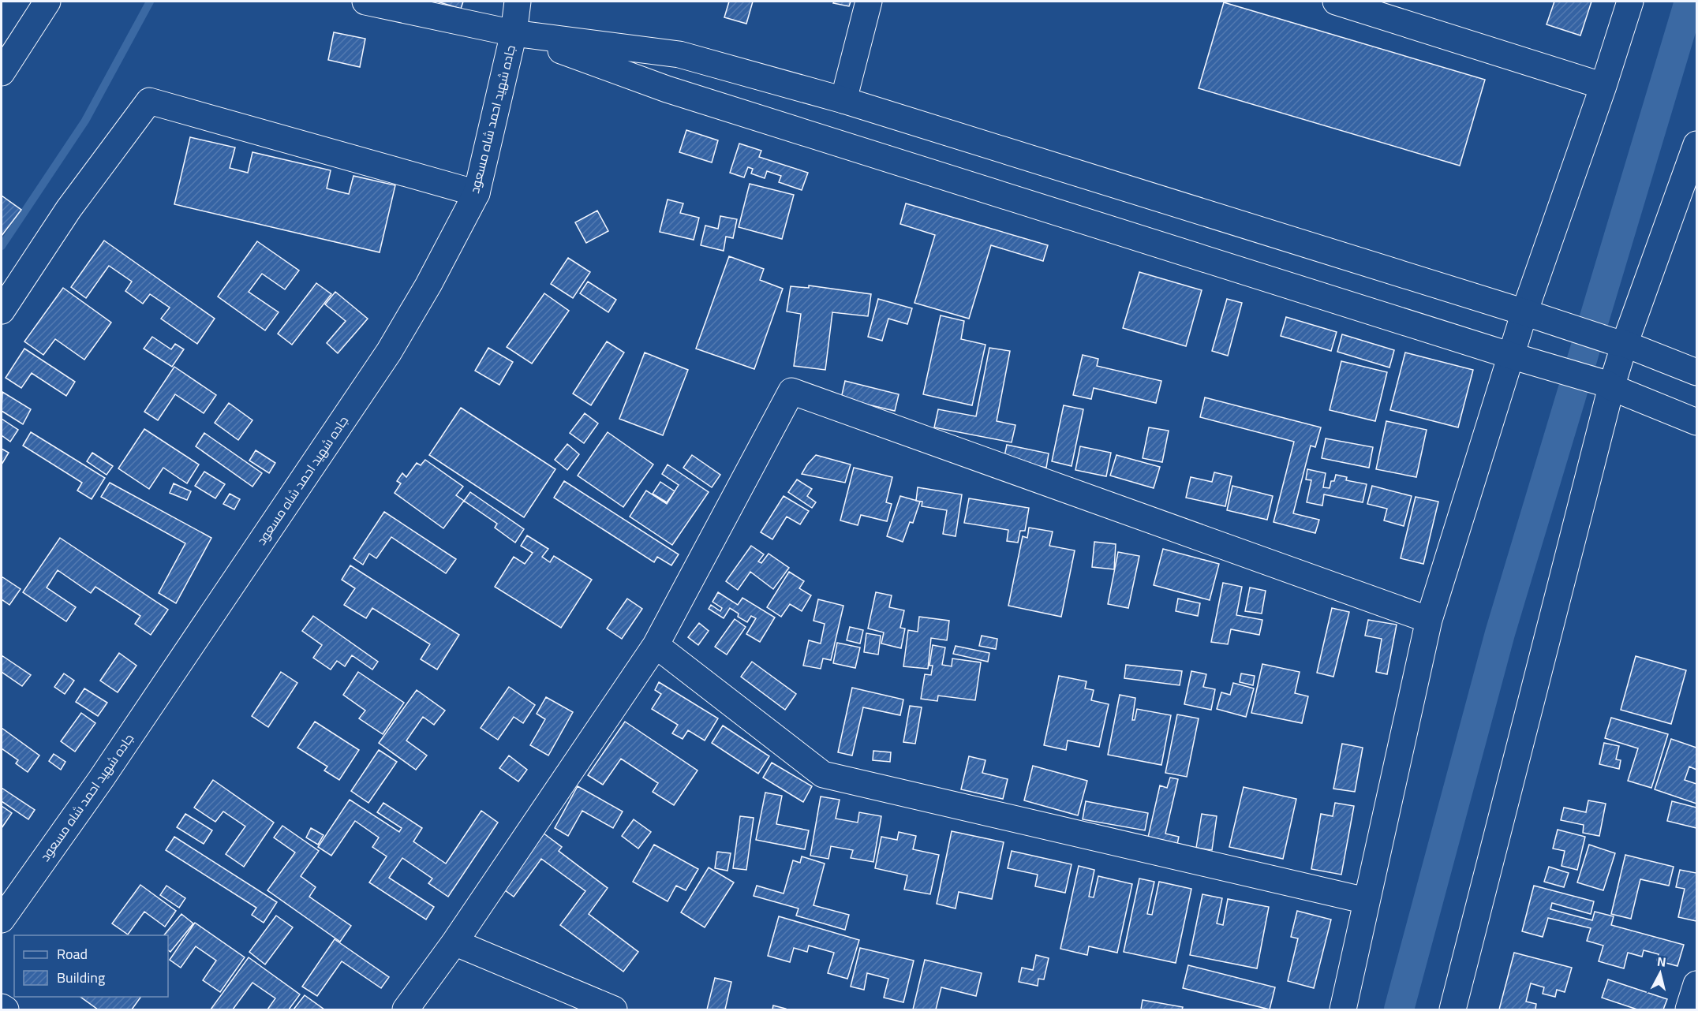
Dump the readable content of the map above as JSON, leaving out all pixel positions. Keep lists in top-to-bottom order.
{
  "streets": {
    "street": ["جاده شهيد احمد شاه مسعود"]
  },
  "legend": ["Road", "Building"],
  "north": "top"
}
